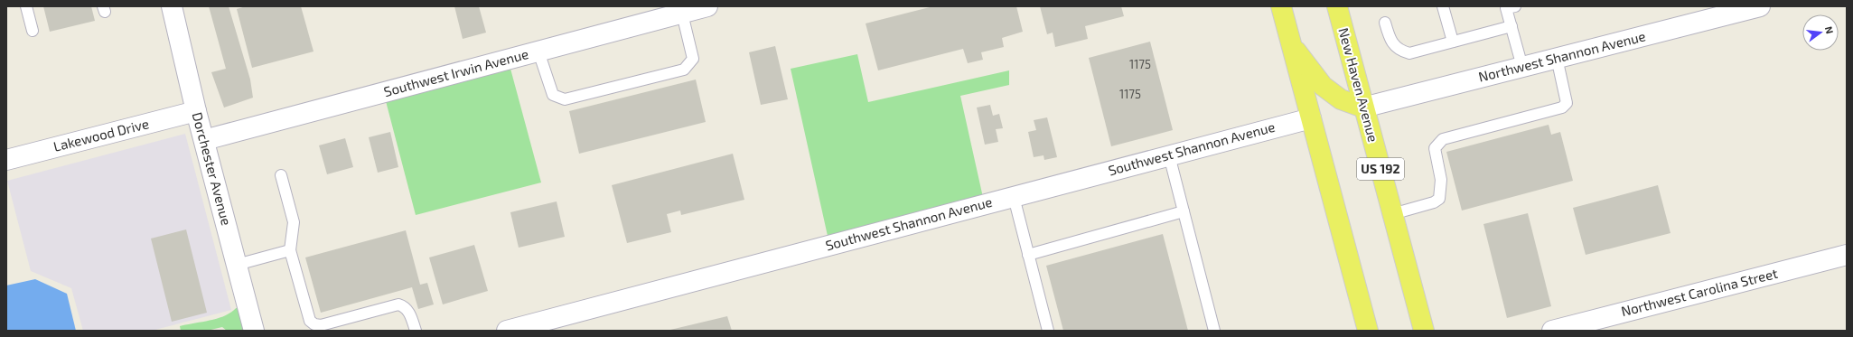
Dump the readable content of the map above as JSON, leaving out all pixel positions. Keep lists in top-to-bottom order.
{
  "streets": {
    "main road": ["New Haven Avenue", "US 192"],
    "street": [
      "Northwest Shannon Avenue",
      "Southwest Irwin Avenue",
      "Lakewood Drive",
      "Southwest Shannon Avenue",
      "Dorchester Avenue",
      "Northwest Carolina Street"
    ]
  },
  "crossings": [
    ["Northwest Shannon Avenue", "New Haven Avenue"],
    ["Southwest Irwin Avenue", "Dorchester Avenue"],
    ["Lakewood Drive", "Dorchester Avenue"]
  ],
  "house_numbers": ["1175", "1175"],
  "north": "right"
}
